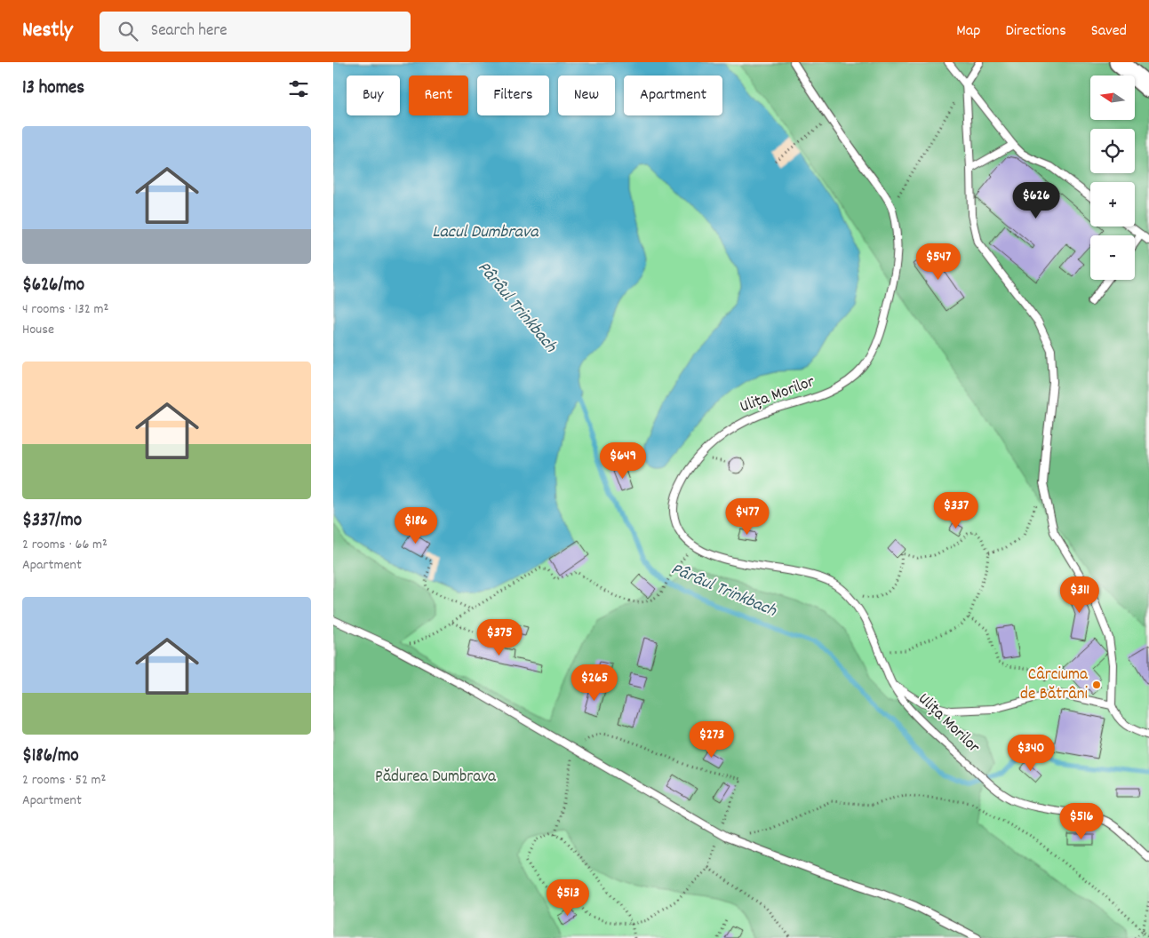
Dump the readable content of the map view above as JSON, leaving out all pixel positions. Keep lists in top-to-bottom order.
{
  "streets": {
    "lane": ["Ulița Morilor"]
  },
  "water": ["Lacul Dumbrava", "Pârâul Trinkbach"],
  "parks": ["Pădurea Dumbrava"],
  "places": ["Cârciuma de Bătrâni"],
  "north": "left",
  "page": {
    "header": "Nestly",
    "search": "Search here",
    "nav": ["Map", "Directions", "Saved"],
    "heading": "13 homes",
    "map_buttons": ["+", "−"],
    "chip": [
      "Buy",
      "Rent",
      "Filters",
      "New",
      "Apartment"
    ],
    "list": [
      {
        "name": "$626/mo",
        "note": "4 rooms · 132 m² · House"
      },
      {
        "name": "$337/mo",
        "note": "2 rooms · 66 m² · Apartment"
      },
      {
        "name": "$186/mo",
        "note": "2 rooms · 52 m² · Apartment"
      }
    ],
    "price": [
      "$626",
      "$547",
      "$649",
      "$337",
      "$477",
      "$186",
      "$311",
      "$375",
      "$265",
      "$273",
      "$340",
      "$516",
      "$513"
    ]
  }
}
